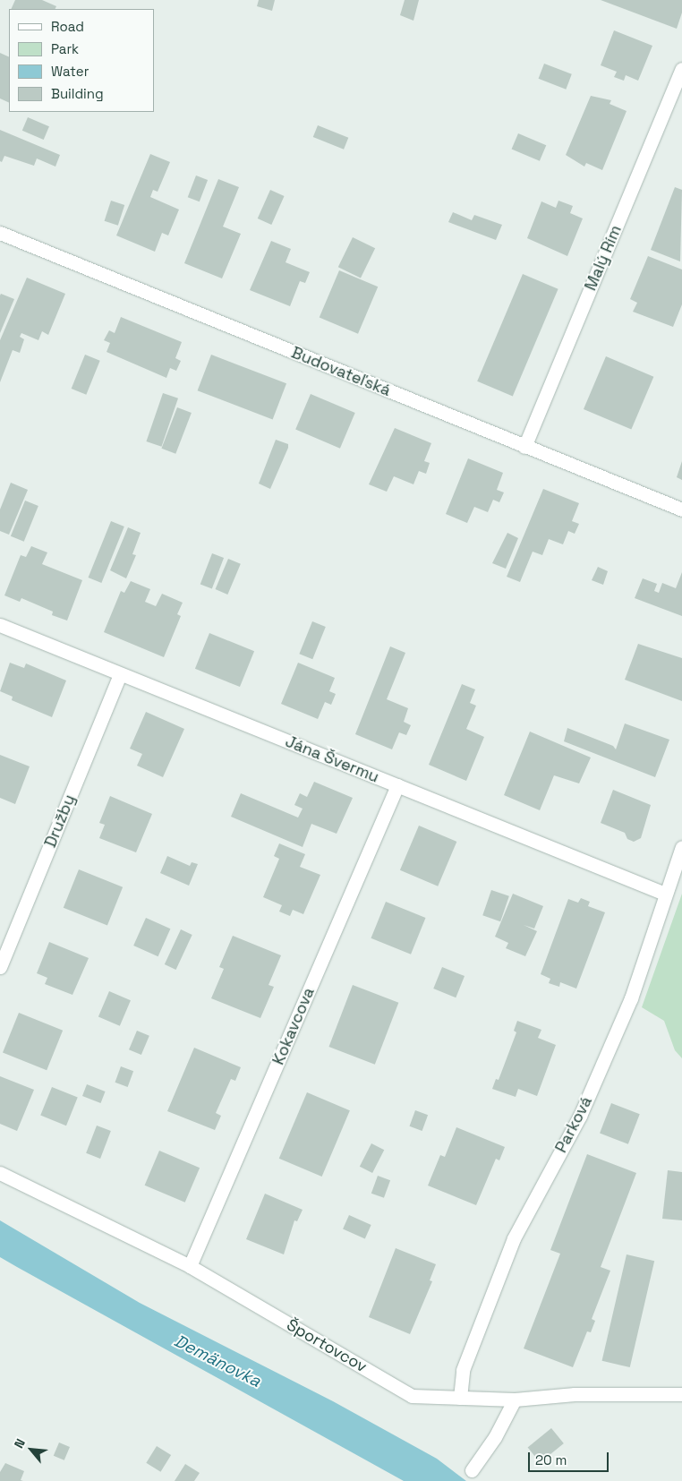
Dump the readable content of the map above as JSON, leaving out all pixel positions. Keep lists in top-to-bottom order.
{
  "streets": {
    "street": [
      "Malý Rím",
      "Budovateľská",
      "Jána Švermu",
      "Družby",
      "Kokavcova",
      "Parková",
      "Športovcov"
    ]
  },
  "crossings": [
    ["Malý Rím", "Budovateľská"],
    ["Jána Švermu", "Družby"],
    ["Jána Švermu", "Kokavcova"],
    ["Jána Švermu", "Parková"],
    ["Kokavcova", "Športovcov"],
    ["Parková", "Športovcov"]
  ],
  "water": ["Demänovka"],
  "legend": [
    "Road",
    "Park",
    "Water",
    "Building"
  ],
  "scale_bar": "20 m",
  "north": "top left"
}
